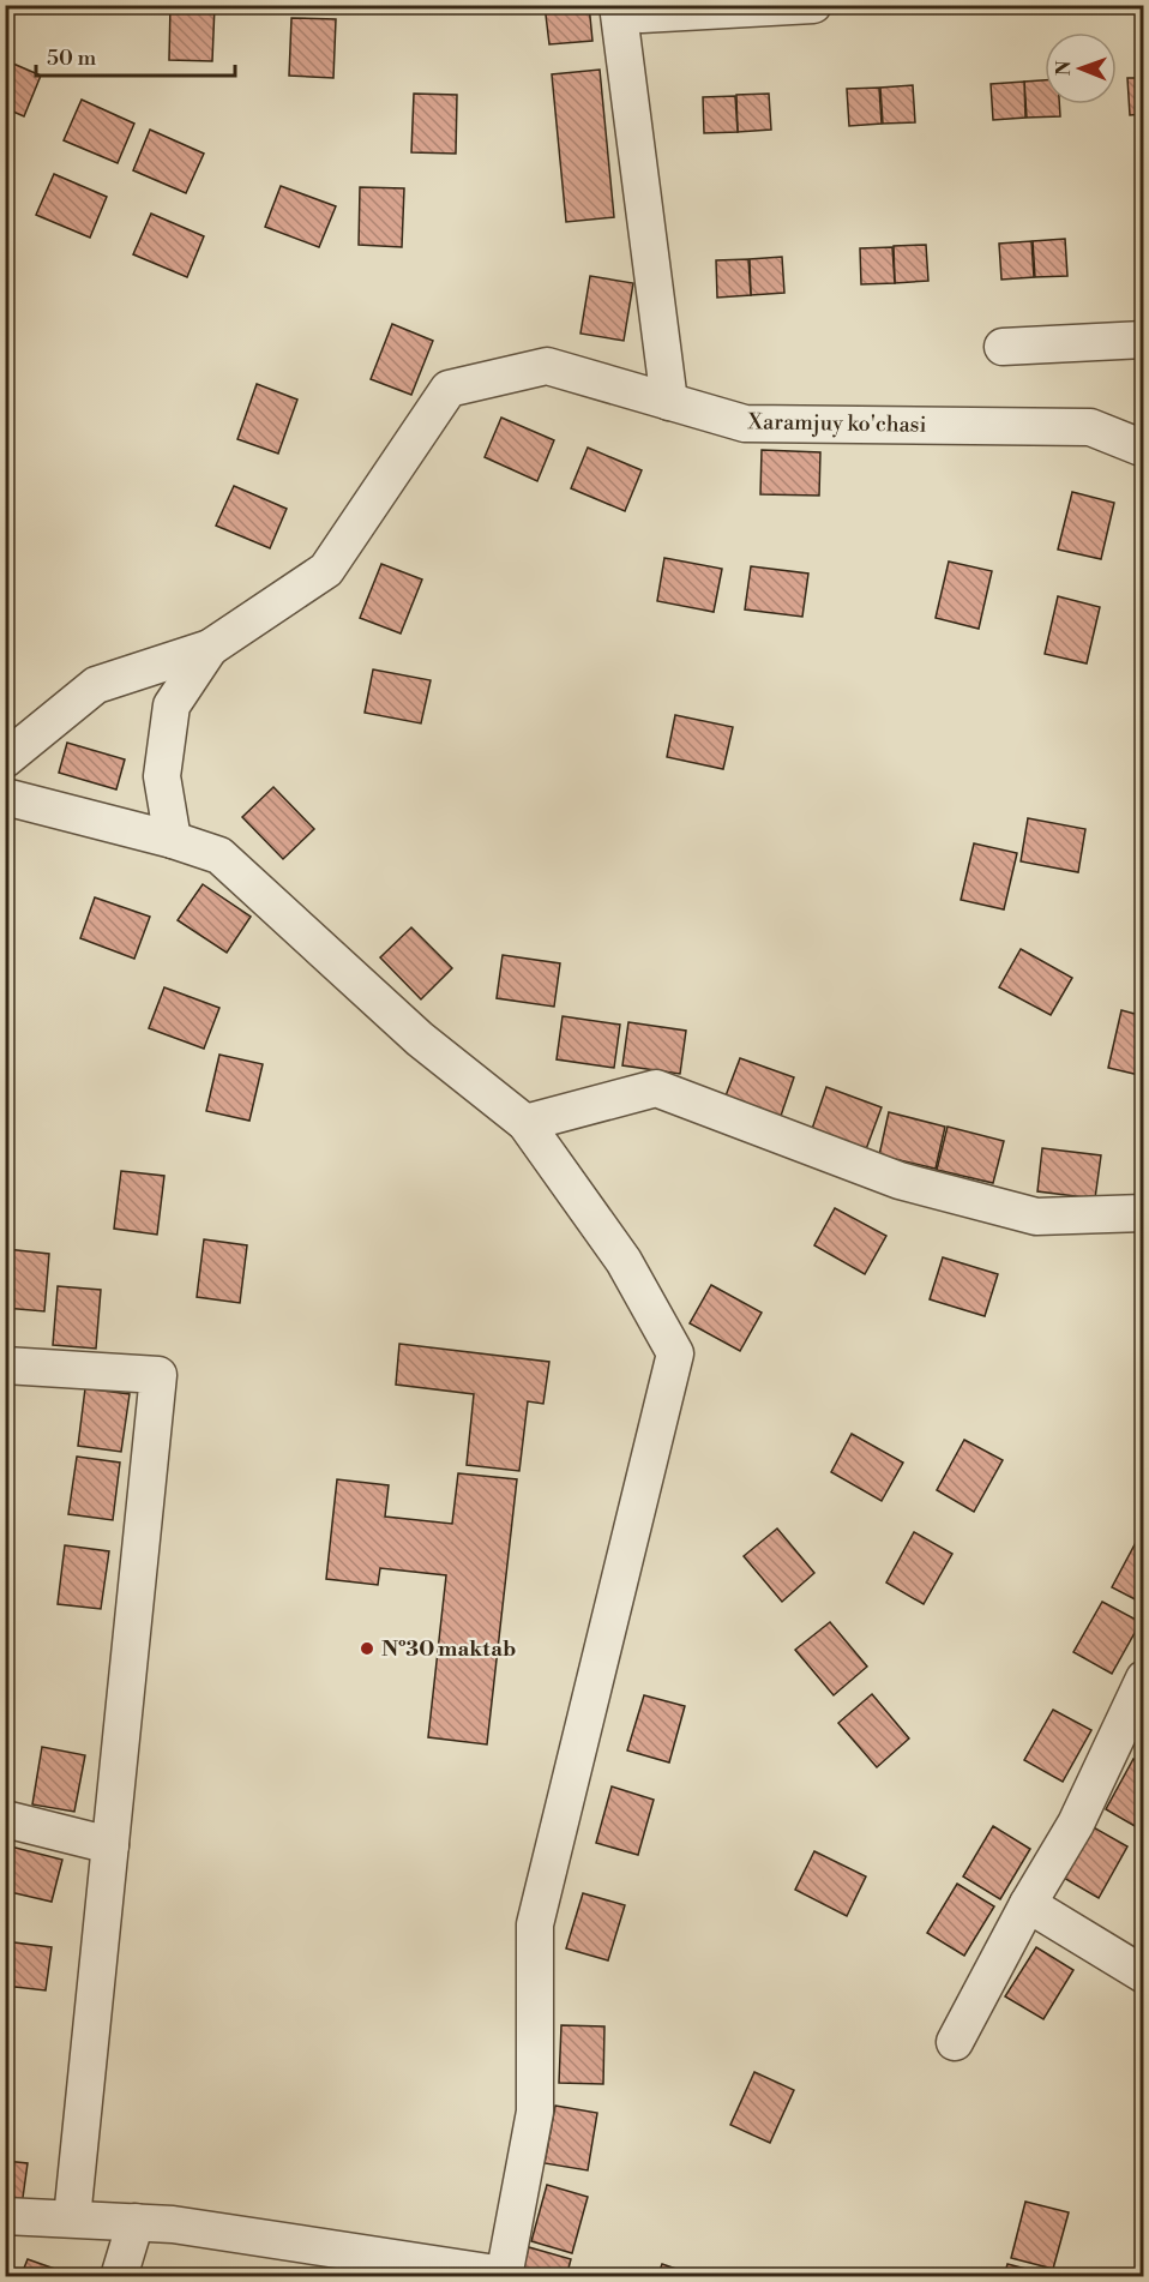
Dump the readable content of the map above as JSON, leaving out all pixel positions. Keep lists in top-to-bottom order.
{
  "streets": {
    "street": ["Xaramjuy ko'chasi"]
  },
  "places": ["№30 maktab"],
  "scale_bar": "50 m",
  "north": "left"
}
